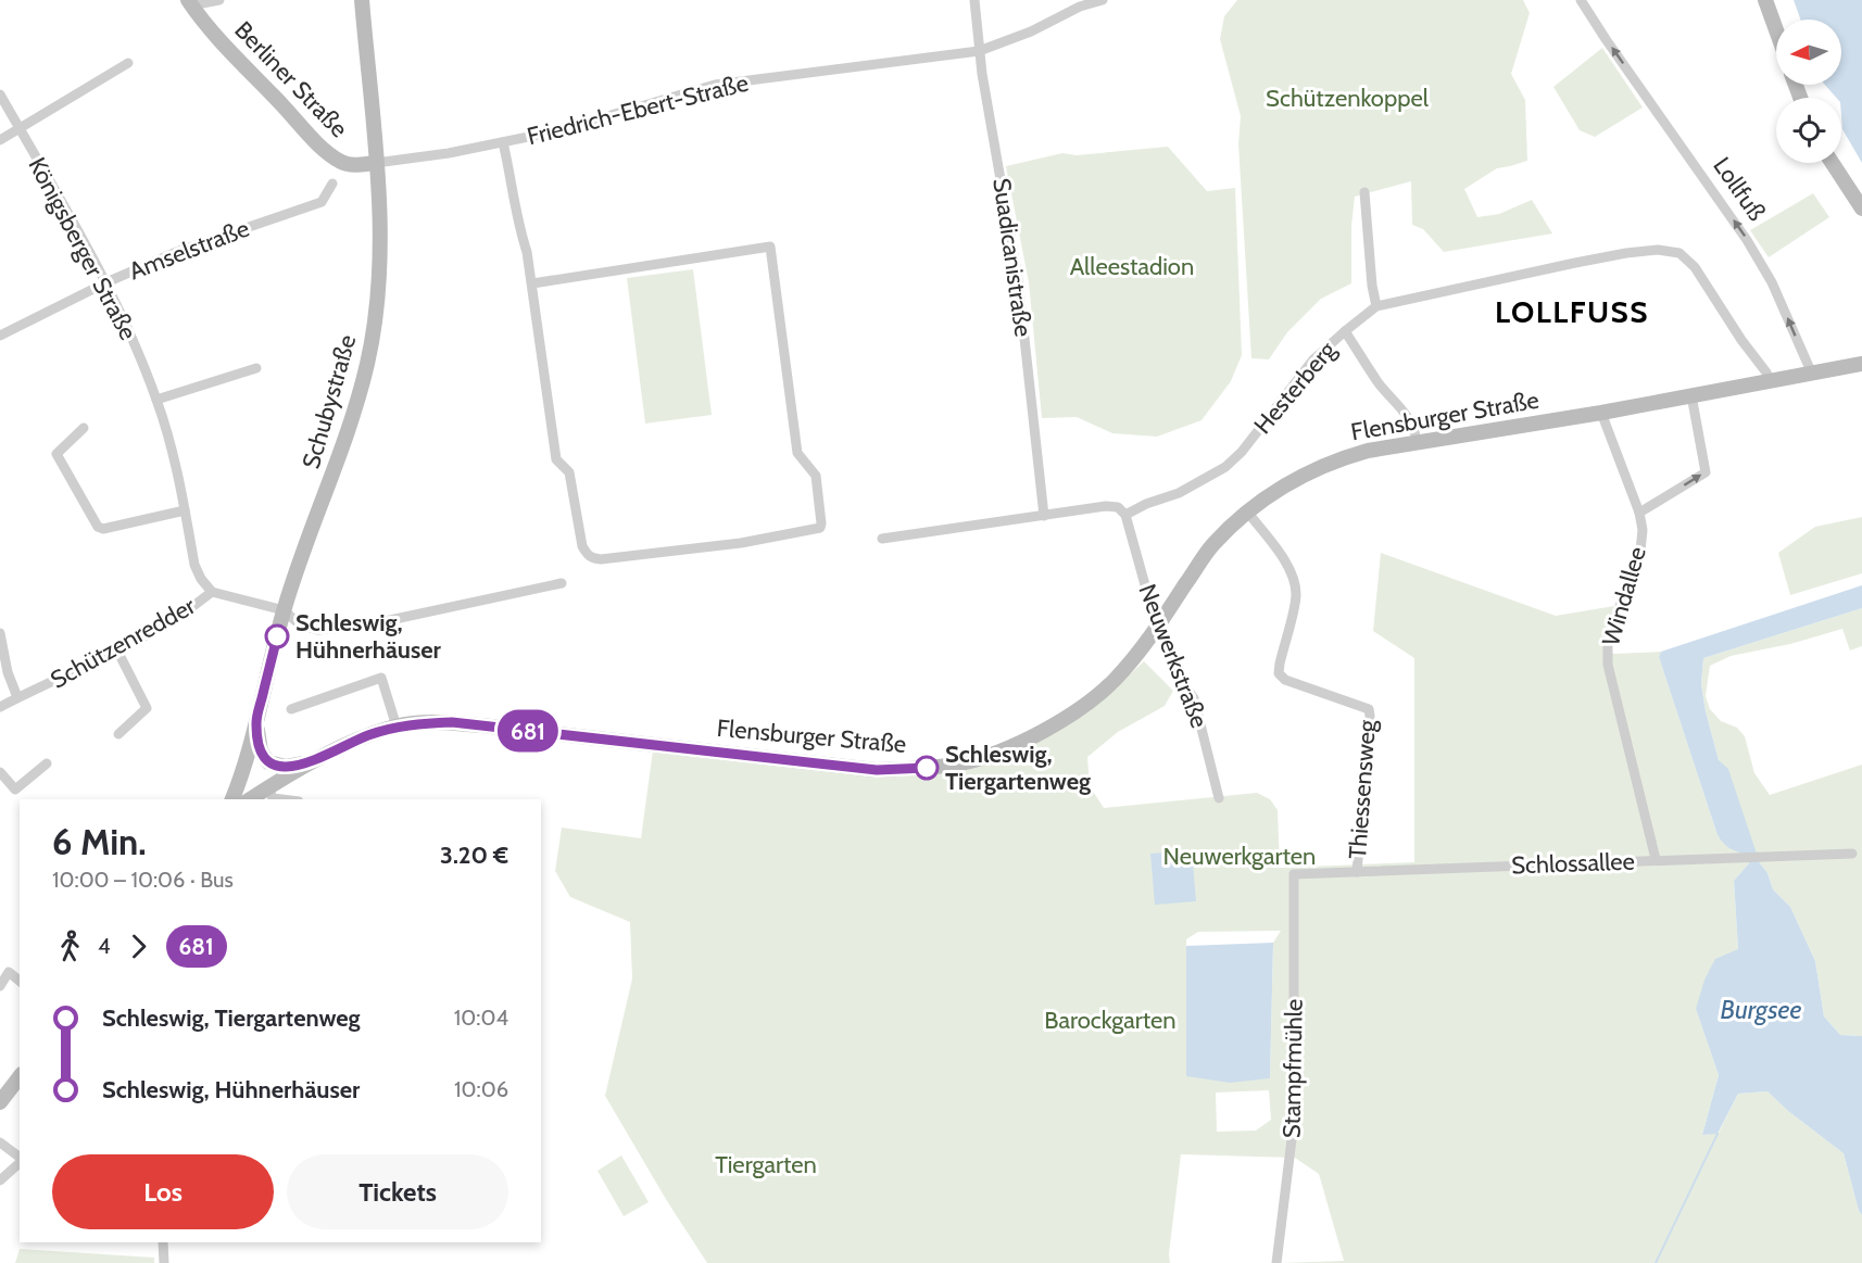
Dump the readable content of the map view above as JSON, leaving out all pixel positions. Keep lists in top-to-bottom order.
{
  "streets": {
    "street": [
      "Berliner Straße",
      "Friedrich-Ebert-Straße",
      "Lollfuß",
      "Königsberger Straße",
      "Amselstraße",
      "Suadicanistraße",
      "Hesterberg",
      "Schubystraße",
      "Flensburger Straße",
      "Windallee",
      "Schützenredder",
      "Neuwerkstraße",
      "Thiessensweg",
      "Schlossallee",
      "Stampfmühle"
    ]
  },
  "crossings": [
    ["Berliner Straße", "Friedrich-Ebert-Straße"],
    ["Berliner Straße", "Schubystraße"],
    ["Friedrich-Ebert-Straße", "Suadicanistraße"],
    ["Friedrich-Ebert-Straße", "Schubystraße"],
    ["Lollfuß", "Flensburger Straße"],
    ["Königsberger Straße", "Amselstraße"],
    ["Königsberger Straße", "Schützenredder"],
    ["Hesterberg", "Flensburger Straße"],
    ["Hesterberg", "Neuwerkstraße"],
    ["Schubystraße", "Schützenredder"],
    ["Flensburger Straße", "Windallee"],
    ["Flensburger Straße", "Neuwerkstraße"],
    ["Flensburger Straße", "Thiessensweg"],
    ["Windallee", "Schlossallee"],
    ["Thiessensweg", "Schlossallee"],
    ["Schlossallee", "Stampfmühle"]
  ],
  "one_way": ["Lollfuß"],
  "districts": ["LOLLFUSS"],
  "water": ["Burgsee"],
  "parks": [
    "Schützenkoppel",
    "Alleestadion",
    "Neuwerkgarten",
    "Barockgarten",
    "Tiergarten"
  ],
  "places": ["Schleswig, Hühnerhäuser", "Schleswig, Tiergartenweg"],
  "lines": ["bus line 681"],
  "north": "left",
  "page": {
    "on_map": "681",
    "heading": ["6 Min.", "10:00 – 10:06 · Bus", "3.20 €"],
    "legs": ["4", "681"],
    "list": [
      {
        "name": "Schleswig, Tiergartenweg",
        "value": "10:04"
      },
      {
        "name": "Schleswig, Hühnerhäuser",
        "value": "10:06"
      }
    ],
    "buttons": ["Los", "Tickets"]
  }
}
